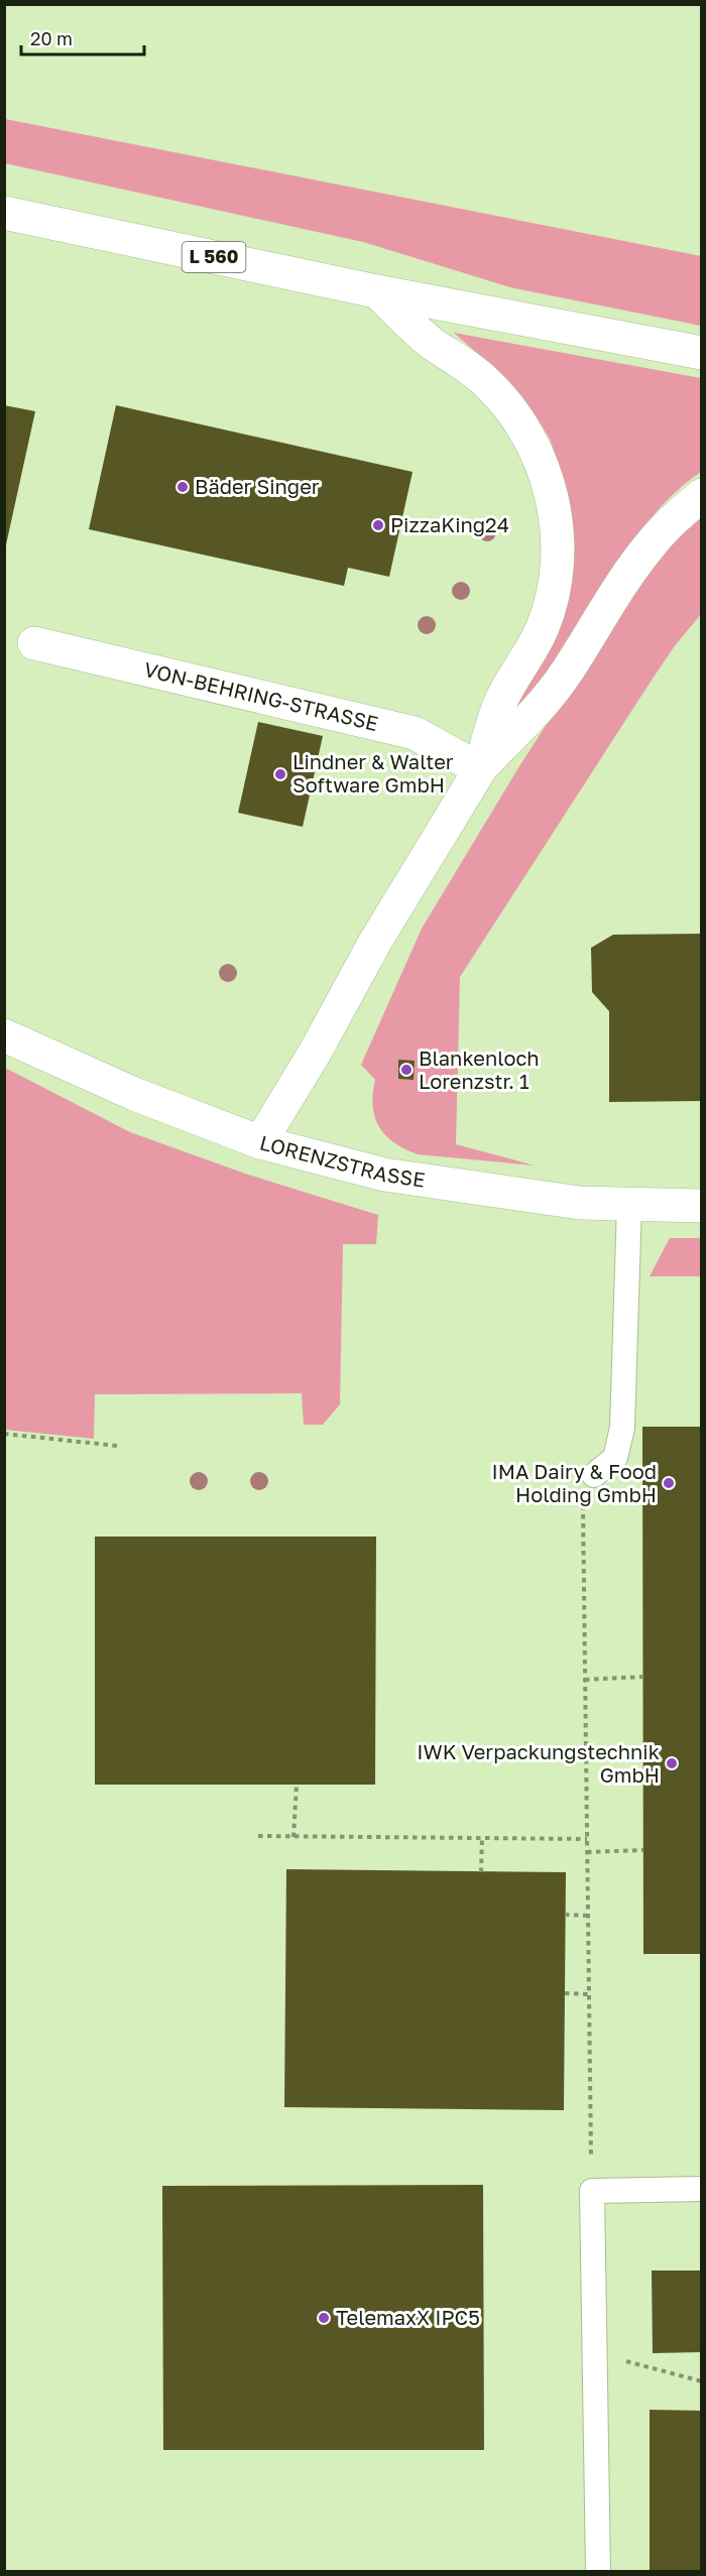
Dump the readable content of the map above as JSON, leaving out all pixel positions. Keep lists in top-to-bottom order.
{
  "streets": {
    "main road": ["L 560", "VON-BEHRING-STRASSE", "LORENZSTRASSE"]
  },
  "places": [
    "Bäder Singer",
    "PizzaKing24",
    "Lindner & Walter Software GmbH",
    "Blankenloch Lorenzstr. 1",
    "IMA Dairy & Food Holding GmbH",
    "IWK Verpackungstechnik GmbH",
    "TelemaxX IPC5"
  ],
  "scale_bar": "20 m"
}
